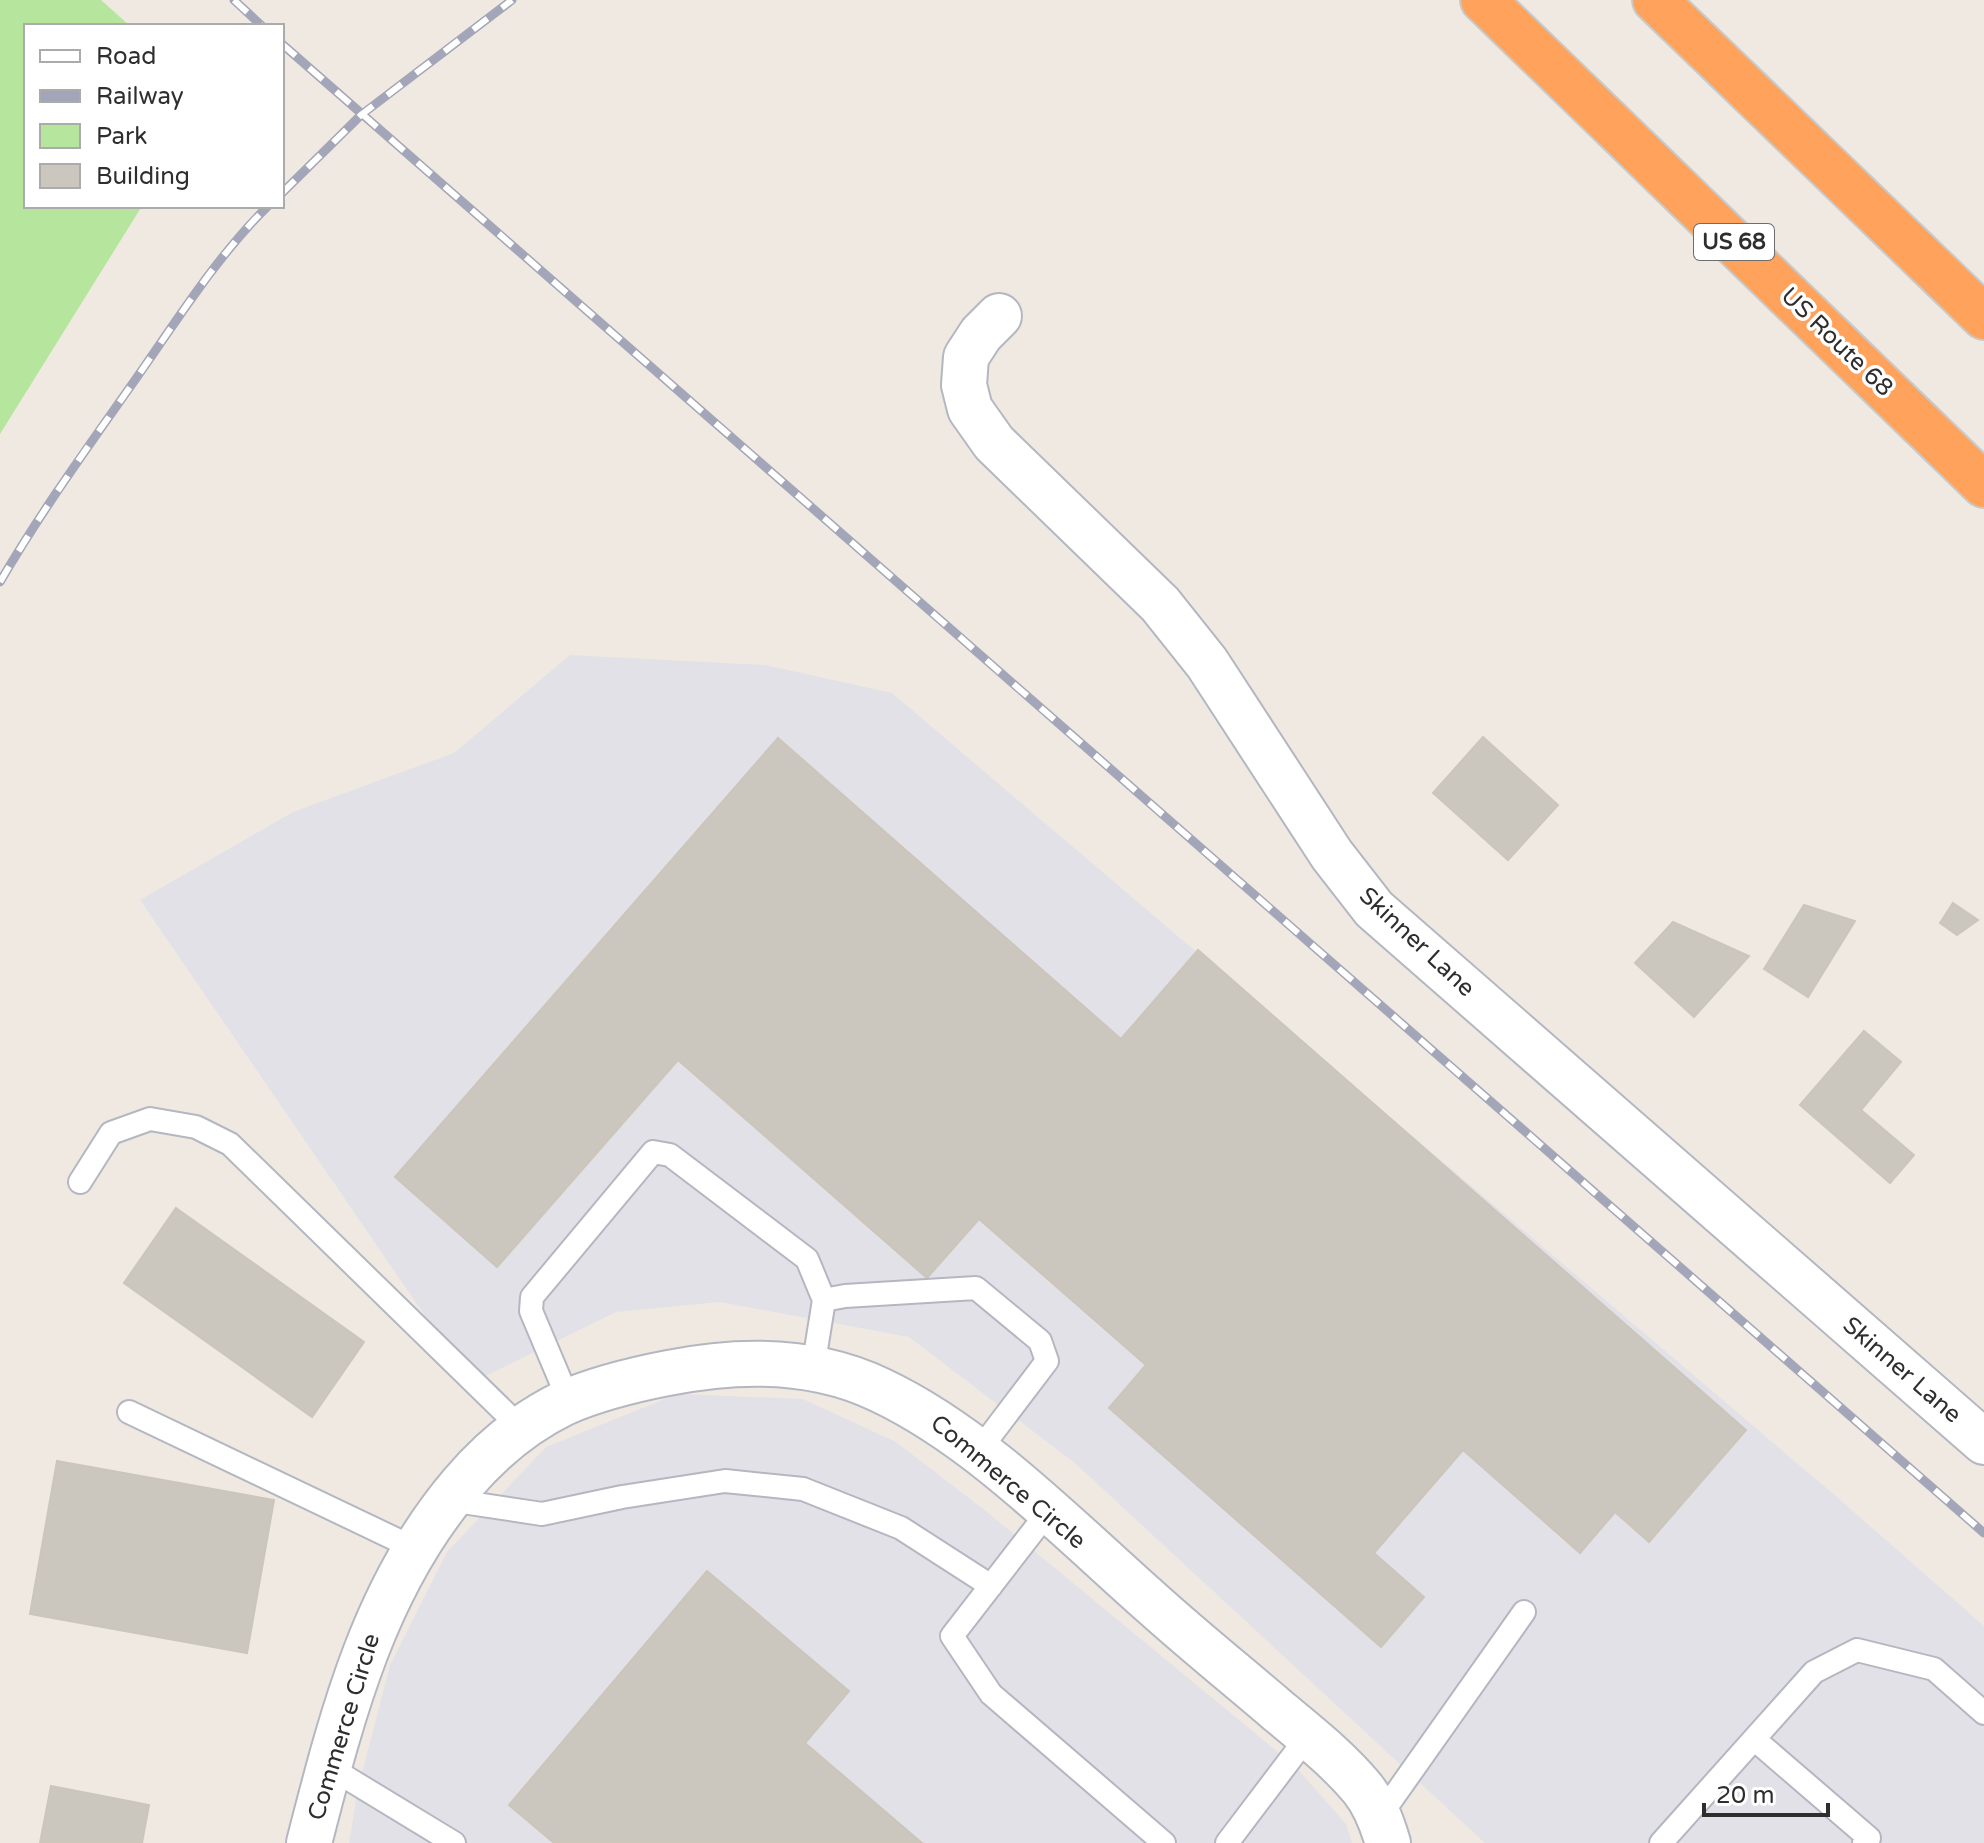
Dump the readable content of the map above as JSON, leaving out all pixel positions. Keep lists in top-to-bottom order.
{
  "streets": {
    "highway": ["US 68", "US Route 68"],
    "street": ["Skinner Lane", "Commerce Circle"]
  },
  "legend": [
    "Road",
    "Railway",
    "Park",
    "Building"
  ],
  "scale_bar": "20 m"
}
